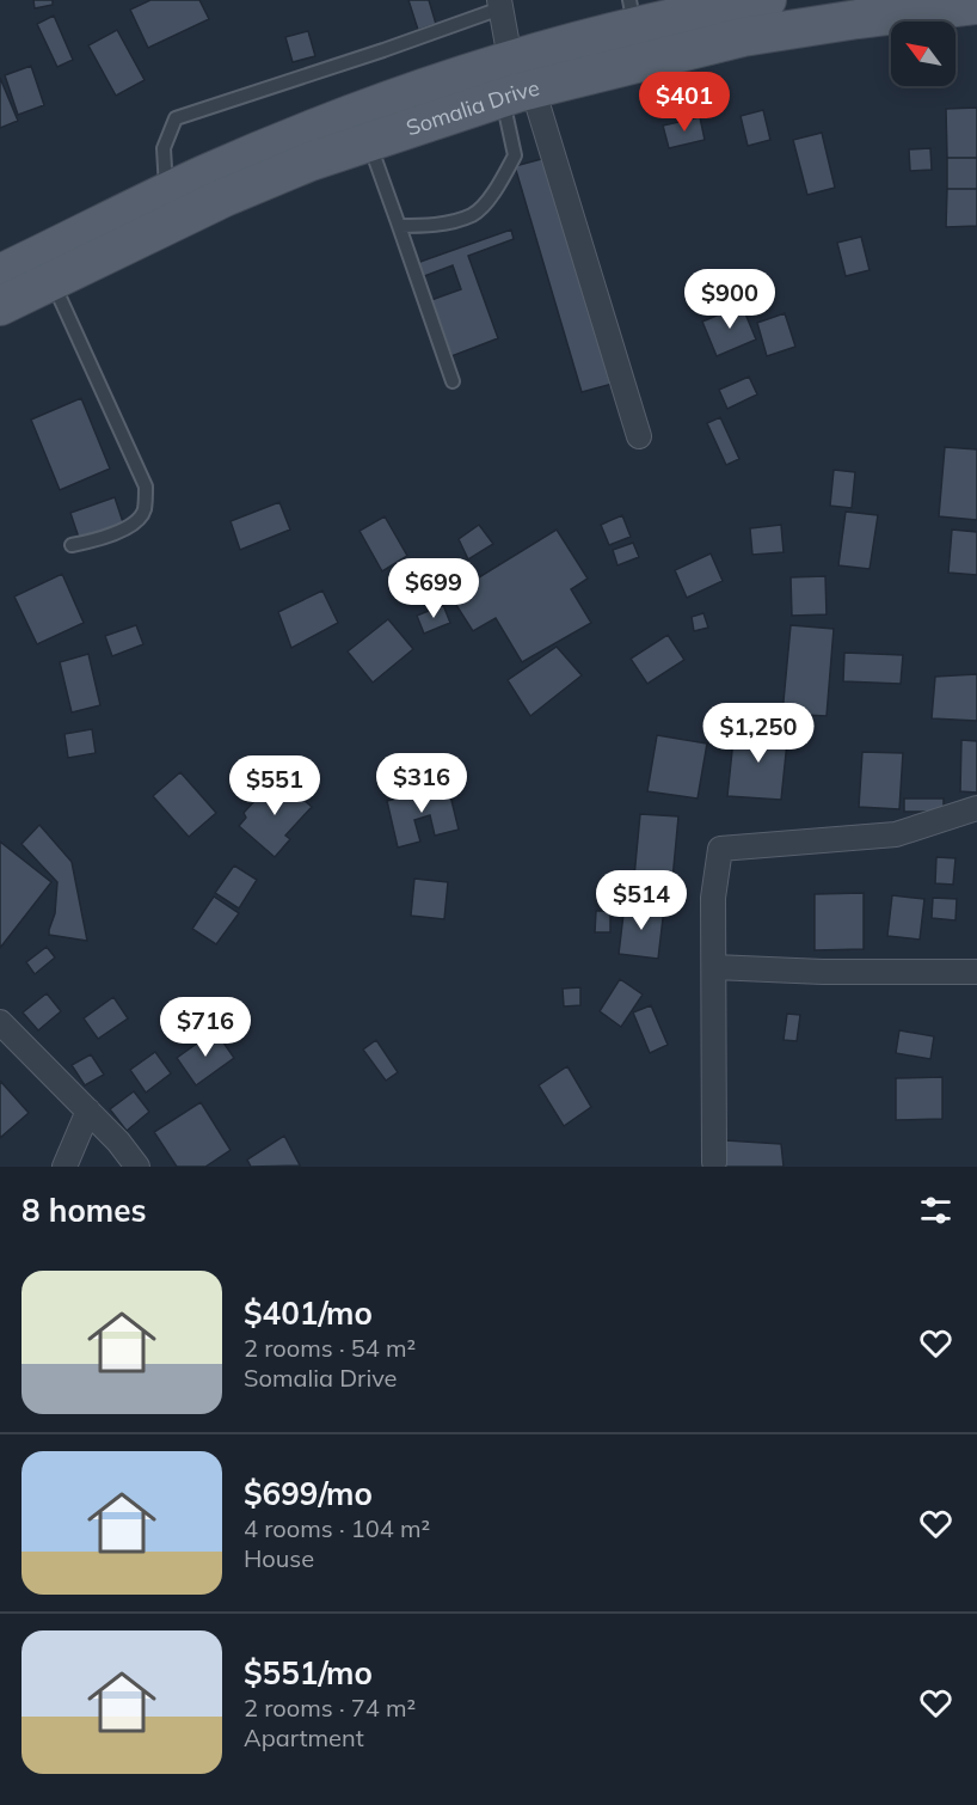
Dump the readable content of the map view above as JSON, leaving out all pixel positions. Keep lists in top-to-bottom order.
{
  "streets": {
    "main road": ["Somalia Drive"]
  },
  "north": "top left",
  "page": {
    "price": [
      "$401",
      "$900",
      "$699",
      "$1,250",
      "$316",
      "$551",
      "$514",
      "$716"
    ],
    "heading": "8 homes",
    "list": [
      {
        "name": "$401/mo",
        "note": "2 rooms · 54 m² · Somalia Drive"
      },
      {
        "name": "$699/mo",
        "note": "4 rooms · 104 m² · House"
      },
      {
        "name": "$551/mo",
        "note": "2 rooms · 74 m² · Apartment"
      }
    ]
  }
}
